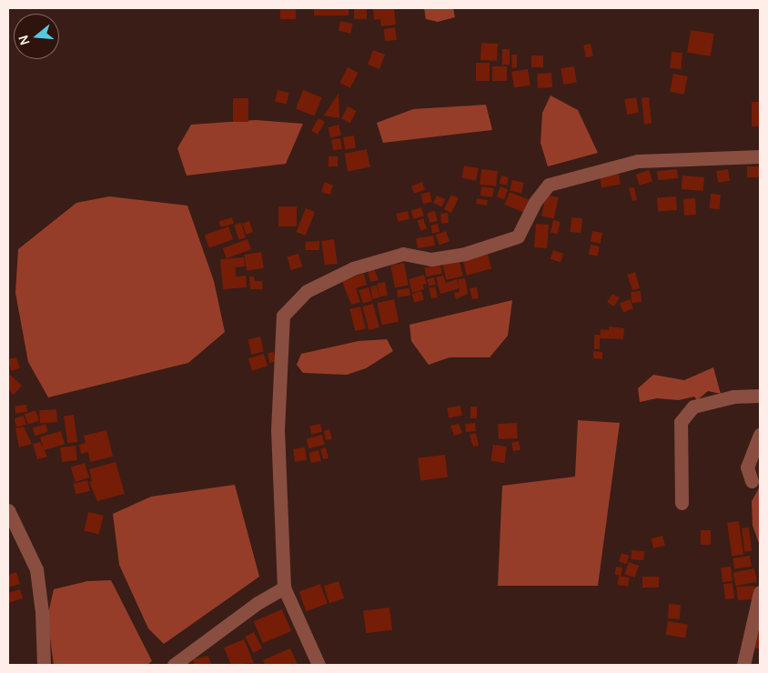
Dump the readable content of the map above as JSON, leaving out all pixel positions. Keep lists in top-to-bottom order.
{
  "north": "left"
}
